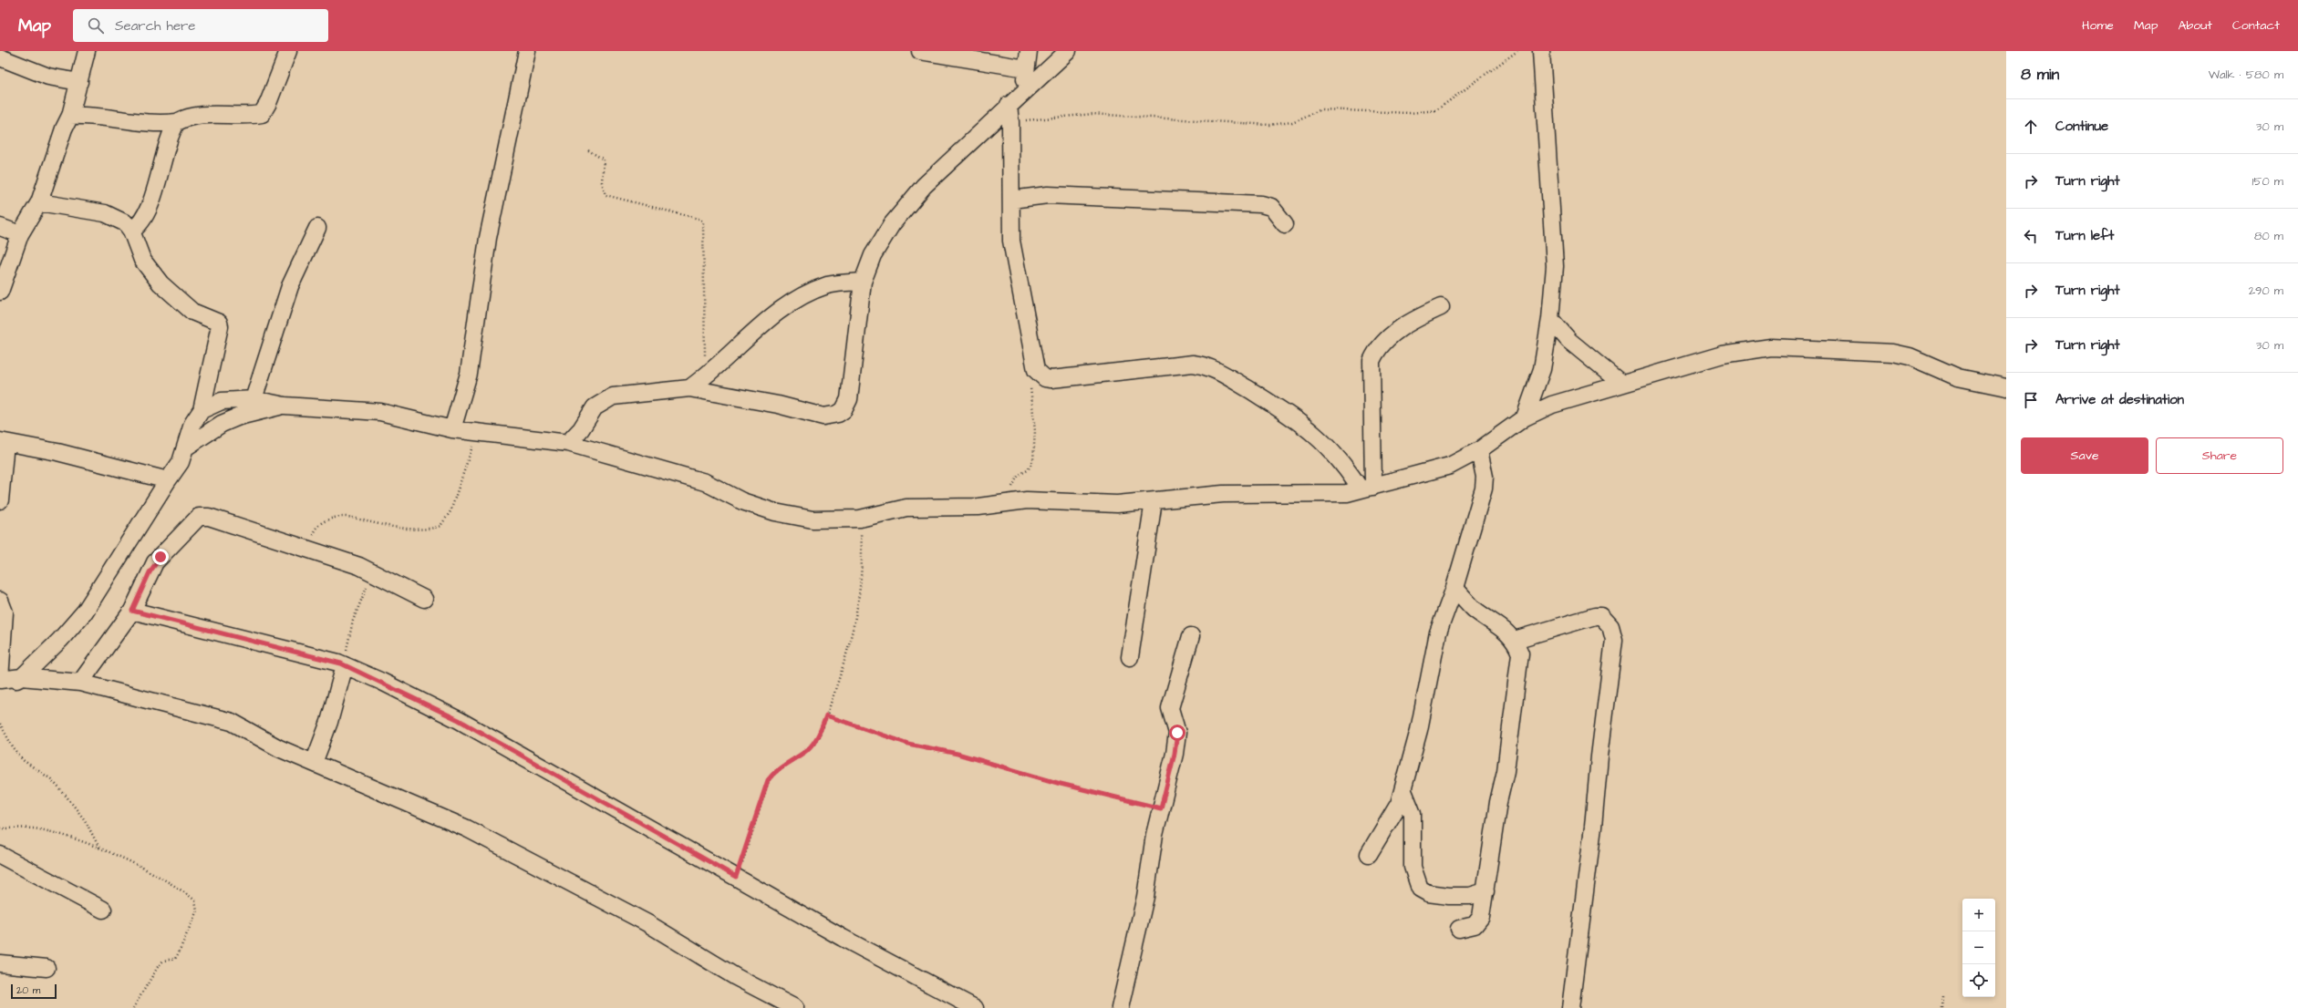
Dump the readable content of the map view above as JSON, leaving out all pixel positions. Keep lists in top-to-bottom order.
{
  "scale_bar": "20 m",
  "page": {
    "header": "Map",
    "search": "Search here",
    "nav": [
      "Home",
      "Map",
      "About",
      "Contact"
    ],
    "heading": ["8 min", "Walk · 580 m"],
    "list": [
      ["Continue", "30 m"],
      ["Turn right", "150 m"],
      ["Turn left", "80 m"],
      ["Turn right", "290 m"],
      ["Turn right", "30 m"],
      "Arrive at destination"
    ],
    "buttons": ["Save", "Share"],
    "map_buttons": ["+", "−"],
    "scale": "20 m"
  }
}
